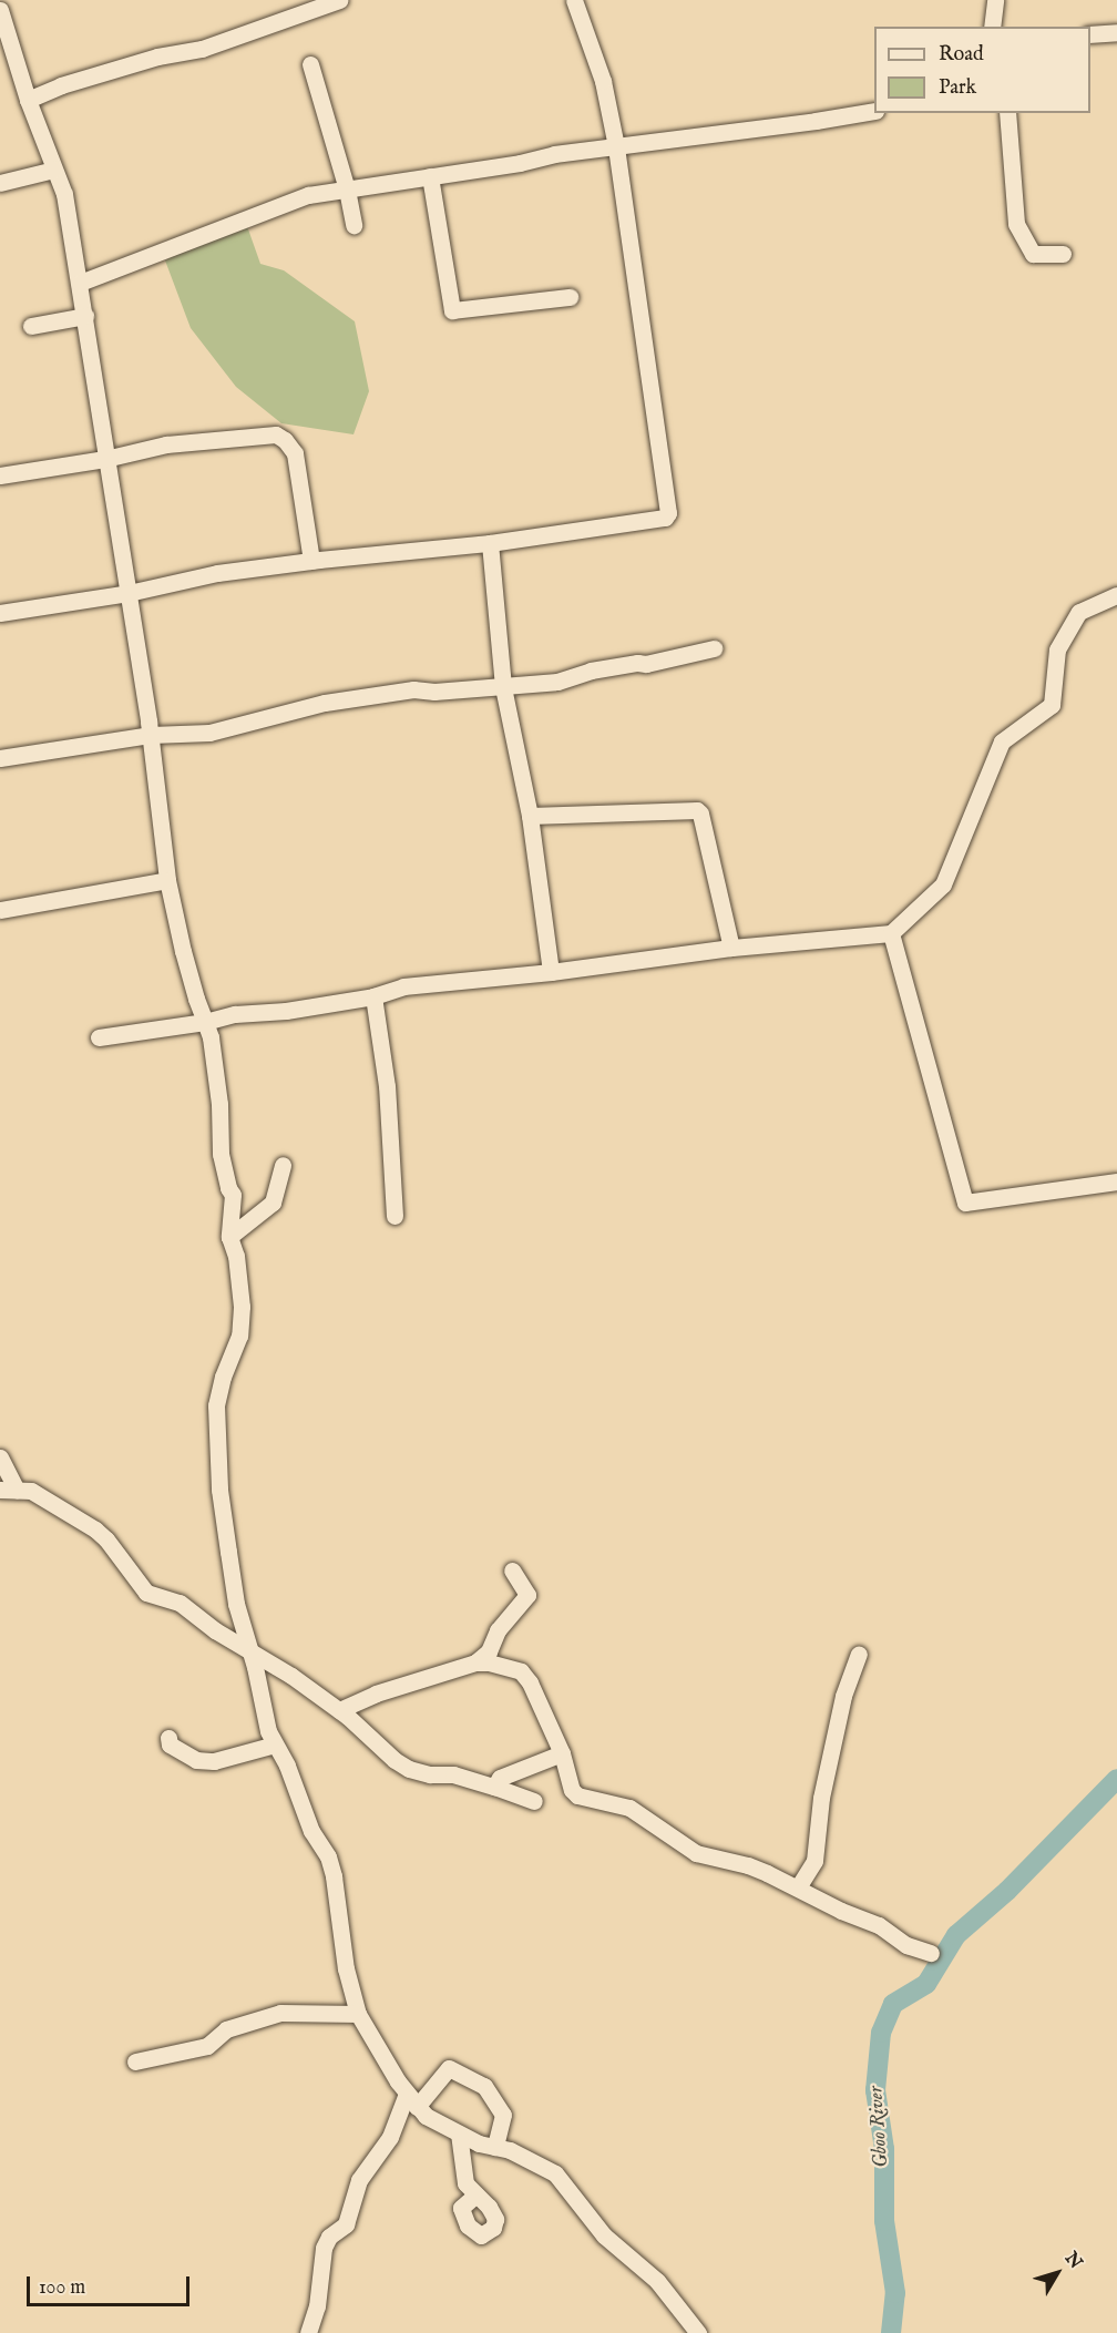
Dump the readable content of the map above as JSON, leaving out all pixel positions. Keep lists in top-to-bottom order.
{
  "water": ["Gboo River"],
  "legend": ["Road", "Park"],
  "scale_bar": "100 m",
  "north": "top right"
}
